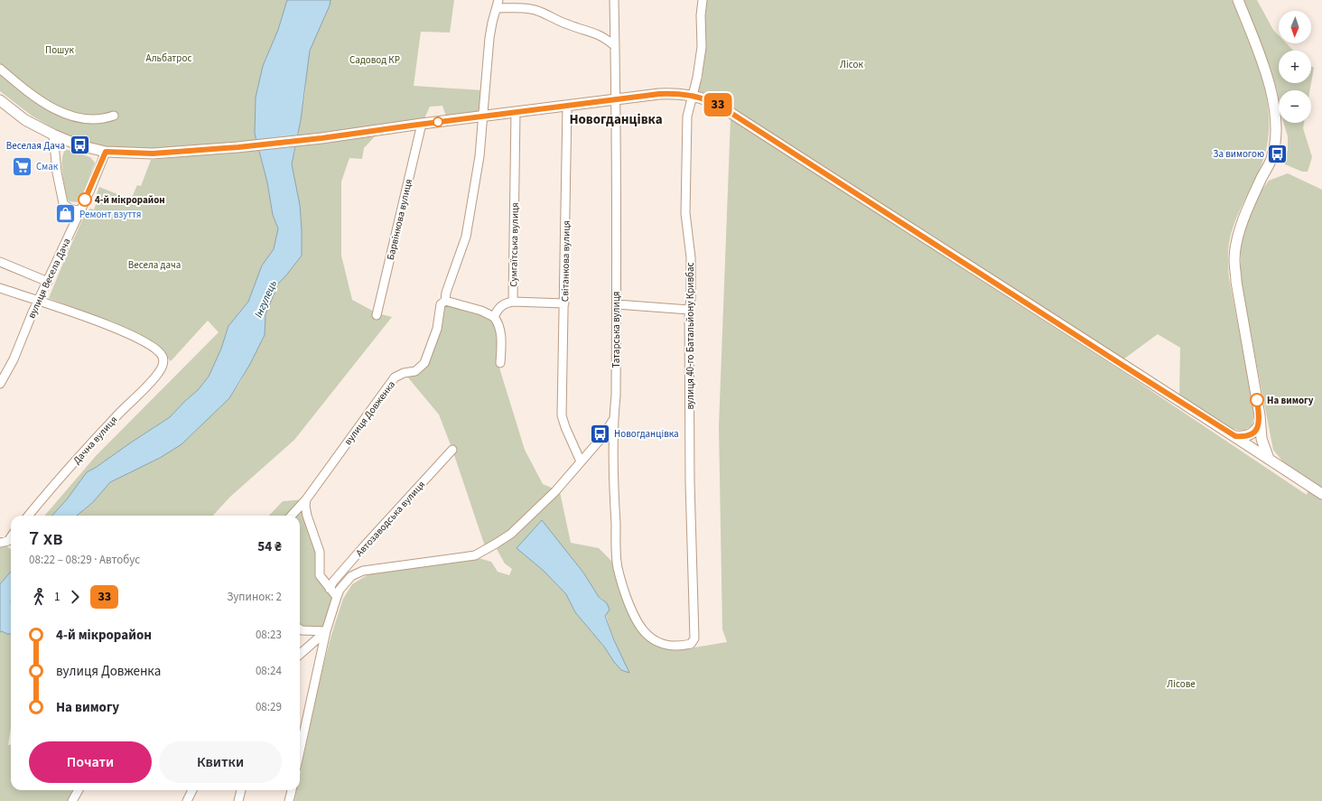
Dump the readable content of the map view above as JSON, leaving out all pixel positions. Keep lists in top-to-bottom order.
{
  "streets": {
    "street": [
      "Барвінкова вулиця",
      "Сумгаїтська вулиця",
      "Світанкова вулиця",
      "вулиця Весела Дача",
      "Татарська вулиця",
      "вулиця 40-го Батальйону Кривбас",
      "вулиця Довженка",
      "Дачна вулиця",
      "Автозаводська вулиця"
    ]
  },
  "crossings": [
    ["вулиця Весела Дача", "Дачна вулиця"],
    ["Татарська вулиця", "вулиця 40-го Батальйону Кривбас"]
  ],
  "districts": ["Новогданцівка"],
  "water": ["Інгулець"],
  "parks": [
    "Пошук",
    "Альбатрос",
    "Садовод КР",
    "Лісок",
    "Весела дача",
    "Лісове"
  ],
  "places": {
    "bus stop": ["Веселая Дача", "За вимогою", "Новогданцівка"],
    "supermarket": ["Смак"],
    "other": ["4-й мікрорайон", "На вимогу"],
    "shop": ["Ремонт взуття"]
  },
  "lines": ["bus line 33"],
  "north": "bottom",
  "page": {
    "on_map": "33",
    "map_buttons": ["+", "−"],
    "heading": ["7 хв", "08:22 – 08:29 · Автобус", "54 ₴"],
    "legs": ["1", "33", "Зупинок: 2"],
    "list": [
      {
        "name": "4-й мікрорайон",
        "value": "08:23"
      },
      {
        "name": "вулиця Довженка",
        "value": "08:24"
      },
      {
        "name": "На вимогу",
        "value": "08:29"
      }
    ],
    "buttons": ["Почати", "Квитки"]
  }
}
